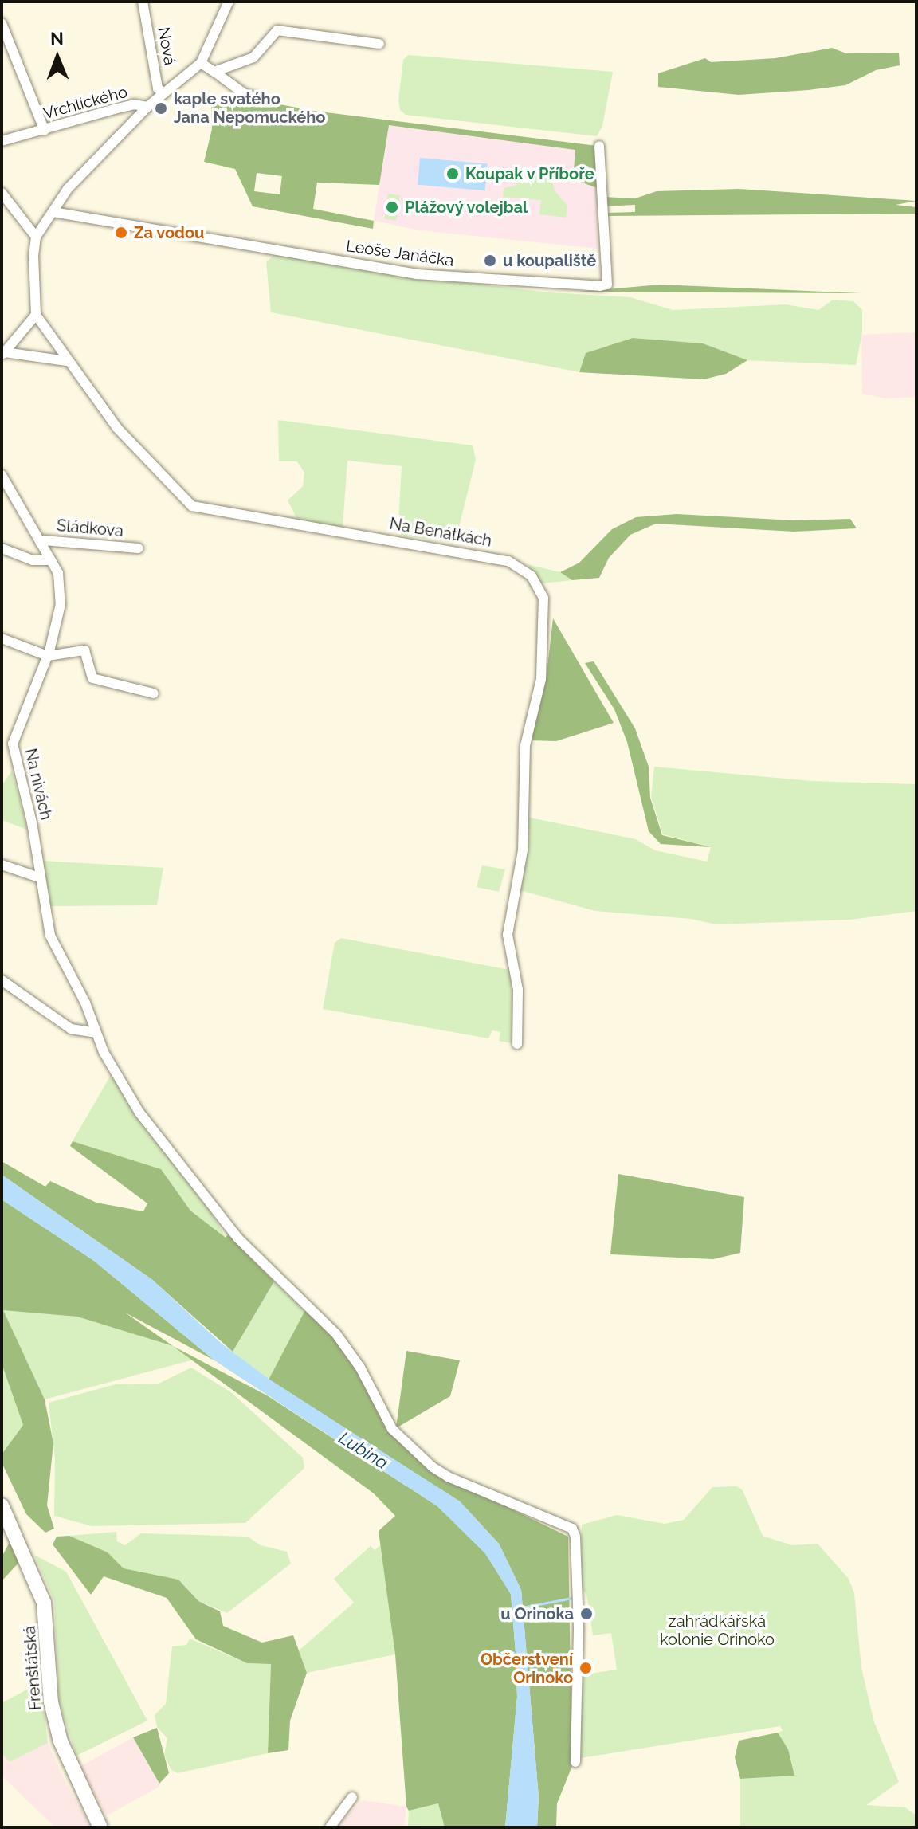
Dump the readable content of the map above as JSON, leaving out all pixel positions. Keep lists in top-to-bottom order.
{
  "streets": {
    "main road": ["Frenštátská"],
    "street": [
      "Nová",
      "Vrchlického",
      "Leoše Janáčka",
      "Sládkova",
      "Na Benátkách",
      "Na nivách"
    ]
  },
  "crossings": [
    ["Nová", "Vrchlického"],
    ["Sládkova", "Na nivách"]
  ],
  "water": ["Lubina"],
  "parks": ["zahrádkářská kolonie Orinoko"],
  "places": [
    "kaple svatého Jana Nepomuckého",
    "Koupak v Příboře",
    "Plážový volejbal",
    "Za vodou",
    "u koupaliště",
    "u Orinoka",
    "Občerstvení Orinoko"
  ],
  "north": "top"
}
